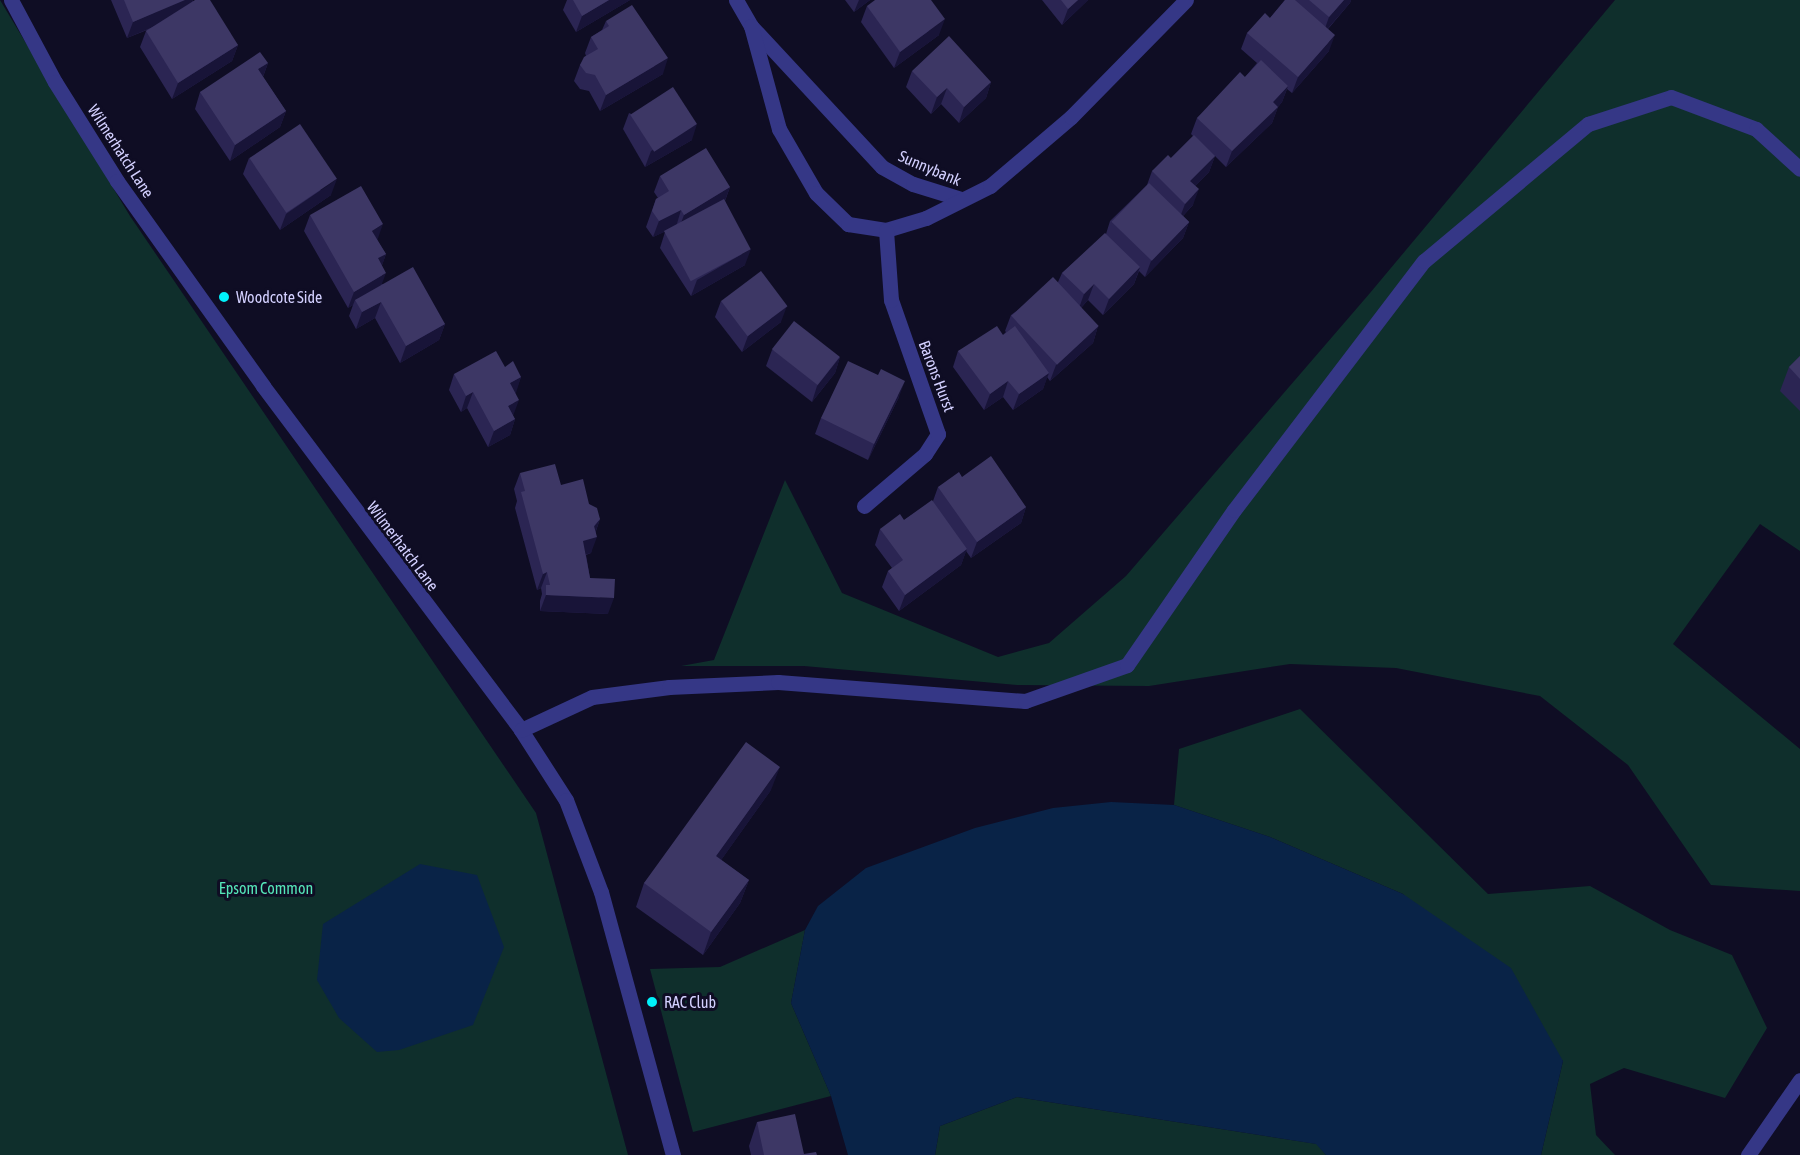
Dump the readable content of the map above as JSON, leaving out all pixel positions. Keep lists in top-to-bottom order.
{
  "streets": {
    "street": ["Wilmerhatch Lane", "Sunnybank", "Barons Hurst"]
  },
  "crossings": [
    ["Sunnybank", "Barons Hurst"]
  ],
  "parks": ["Epsom Common"],
  "places": ["Woodcote Side", "RAC Club"]
}
